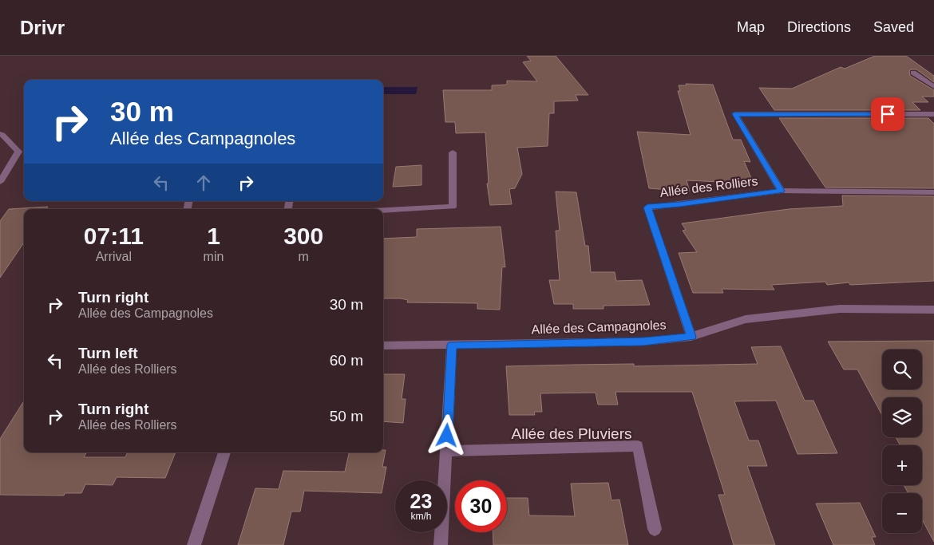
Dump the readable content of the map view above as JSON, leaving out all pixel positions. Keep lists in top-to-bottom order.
{
  "streets": {
    "street": ["Allée des Rolliers", "Allée des Campagnoles", "Allée des Pluviers"]
  },
  "crossings": [
    ["Allée des Rolliers", "Allée des Campagnoles"]
  ],
  "page": {
    "header": "Drivr",
    "nav": ["Map", "Directions", "Saved"],
    "turn": ["30 m", "Allée des Campagnoles"],
    "eta": [
      "07:11",
      "Arrival",
      "1",
      "min",
      "300",
      "m"
    ],
    "list": [
      {
        "name": "Turn right",
        "note": "Allée des Campagnoles",
        "value": "30 m"
      },
      {
        "name": "Turn left",
        "note": "Allée des Rolliers",
        "value": "60 m"
      },
      {
        "name": "Turn right",
        "note": "Allée des Rolliers",
        "value": "50 m"
      }
    ],
    "map_buttons": ["+", "−"],
    "speed": "23 km/h",
    "limit": "30"
  }
}
